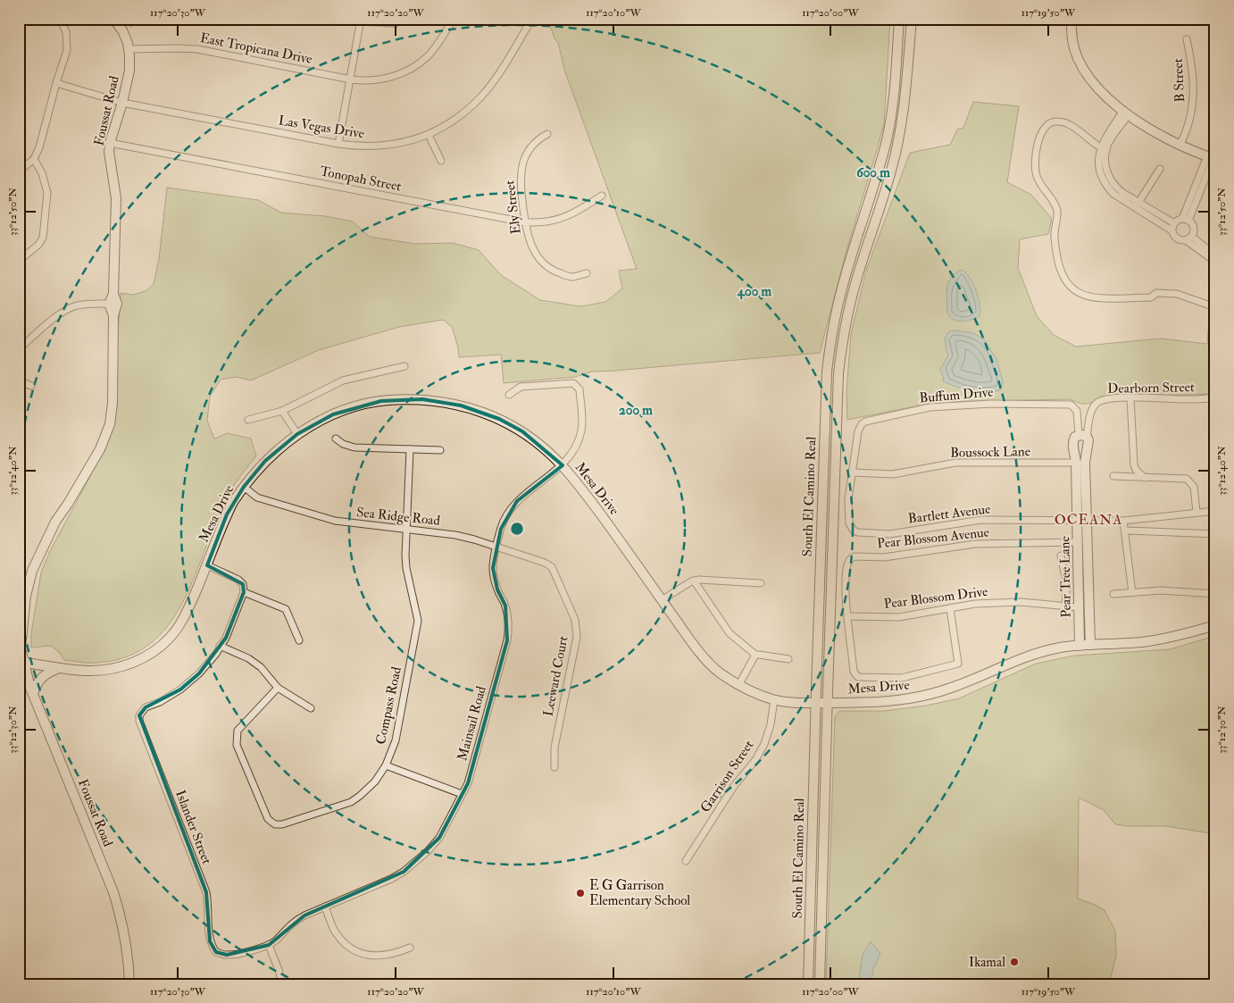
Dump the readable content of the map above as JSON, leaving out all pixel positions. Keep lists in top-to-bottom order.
{
  "streets": {
    "main road": [
      "Foussat Road",
      "Mesa Drive",
      "South El Camino Real",
      "Pear Tree Lane"
    ],
    "street": [
      "East Tropicana Drive",
      "B Street",
      "Las Vegas Drive",
      "Tonopah Street",
      "Ely Street",
      "Dearborn Street",
      "Buffum Drive",
      "Boussock Lane",
      "Bartlett Avenue",
      "Sea Ridge Road",
      "Pear Blossom Avenue",
      "Pear Blossom Drive",
      "Leeward Court",
      "Compass Road",
      "Mainsail Road",
      "Garrison Street",
      "Islander Street"
    ]
  },
  "crossings": [
    ["East Tropicana Drive", "Foussat Road"],
    ["Foussat Road", "Las Vegas Drive"],
    ["Foussat Road", "Tonopah Street"],
    ["Foussat Road", "Mesa Drive"],
    ["Tonopah Street", "Ely Street"],
    ["Dearborn Street", "Buffum Drive"],
    ["Dearborn Street", "Pear Tree Lane"],
    ["Buffum Drive", "Boussock Lane"],
    ["Buffum Drive", "Bartlett Avenue"],
    ["Buffum Drive", "Pear Tree Lane"],
    ["Boussock Lane", "Bartlett Avenue"],
    ["Boussock Lane", "Pear Tree Lane"],
    ["Mesa Drive", "South El Camino Real"],
    ["Mesa Drive", "Sea Ridge Road"],
    ["Mesa Drive", "Pear Tree Lane"],
    ["Mesa Drive", "Mainsail Road"],
    ["Mesa Drive", "Garrison Street"],
    ["Bartlett Avenue", "Pear Tree Lane"],
    ["Sea Ridge Road", "Leeward Court"],
    ["Sea Ridge Road", "Compass Road"],
    ["Sea Ridge Road", "Mainsail Road"],
    ["Pear Blossom Avenue", "Pear Tree Lane"],
    ["Pear Blossom Avenue", "Pear Blossom Drive"],
    ["Pear Tree Lane", "Pear Blossom Drive"],
    ["Mainsail Road", "Islander Street"]
  ],
  "districts": ["OCEANA"],
  "places": ["E G Garrison Elementary School", "Ikamal"],
  "coordinates": [
    "117°20'30\"W",
    "117°20'20\"W",
    "117°20'10\"W",
    "117°20'00\"W",
    "117°19'50\"W",
    "33°12'50\"N",
    "33°12'40\"N",
    "33°12'30\"N"
  ],
  "rings": ["600 m", "400 m", "200 m"]
}
